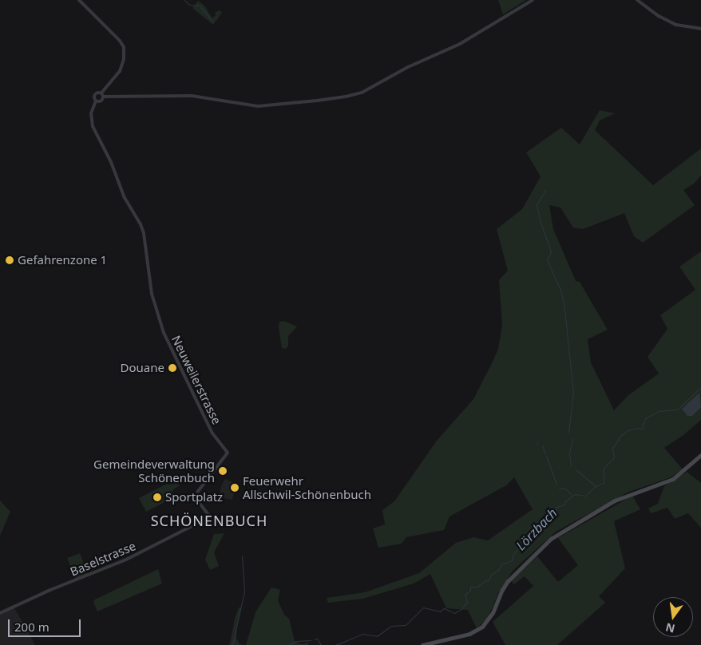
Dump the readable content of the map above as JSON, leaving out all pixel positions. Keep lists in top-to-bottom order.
{
  "streets": {
    "street": ["Neuweilerstrasse", "Baselstrasse"]
  },
  "crossings": [
    ["Neuweilerstrasse", "Baselstrasse"]
  ],
  "districts": ["SCHÖNENBUCH"],
  "water": ["Lörzbach"],
  "places": [
    "Gefahrenzone 1",
    "Douane",
    "Gemeindeverwaltung Schönenbuch",
    "Feuerwehr Allschwil-Schönenbuch",
    "Sportplatz"
  ],
  "scale_bar": "200 m",
  "north": "bottom"
}
